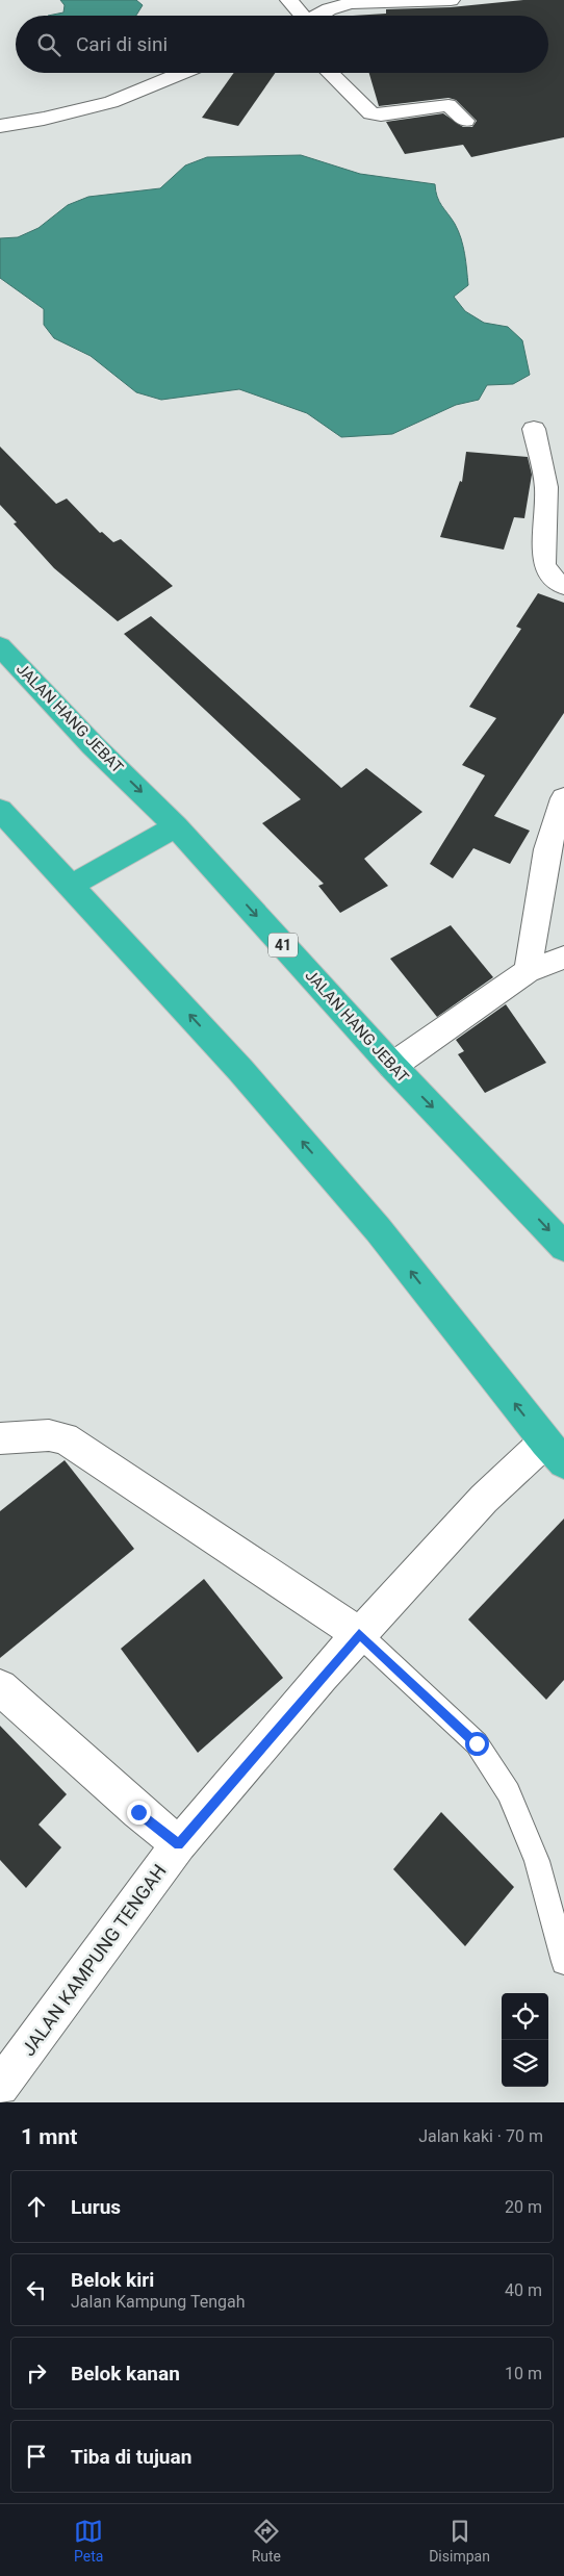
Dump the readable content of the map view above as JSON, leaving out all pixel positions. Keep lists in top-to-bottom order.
{
  "streets": {
    "highway": ["JALAN HANG JEBAT", "41"],
    "street": ["JALAN KAMPUNG TENGAH"]
  },
  "page": {
    "search": "Cari di sini",
    "heading": ["1 mnt", "Jalan kaki · 70 m"],
    "list": [
      ["Lurus", "20 m"],
      ["Belok kiri", "Jalan Kampung Tengah", "40 m"],
      ["Belok kanan", "10 m"],
      "Tiba di tujuan"
    ],
    "nav": ["Peta", "Rute", "Disimpan"]
  }
}
